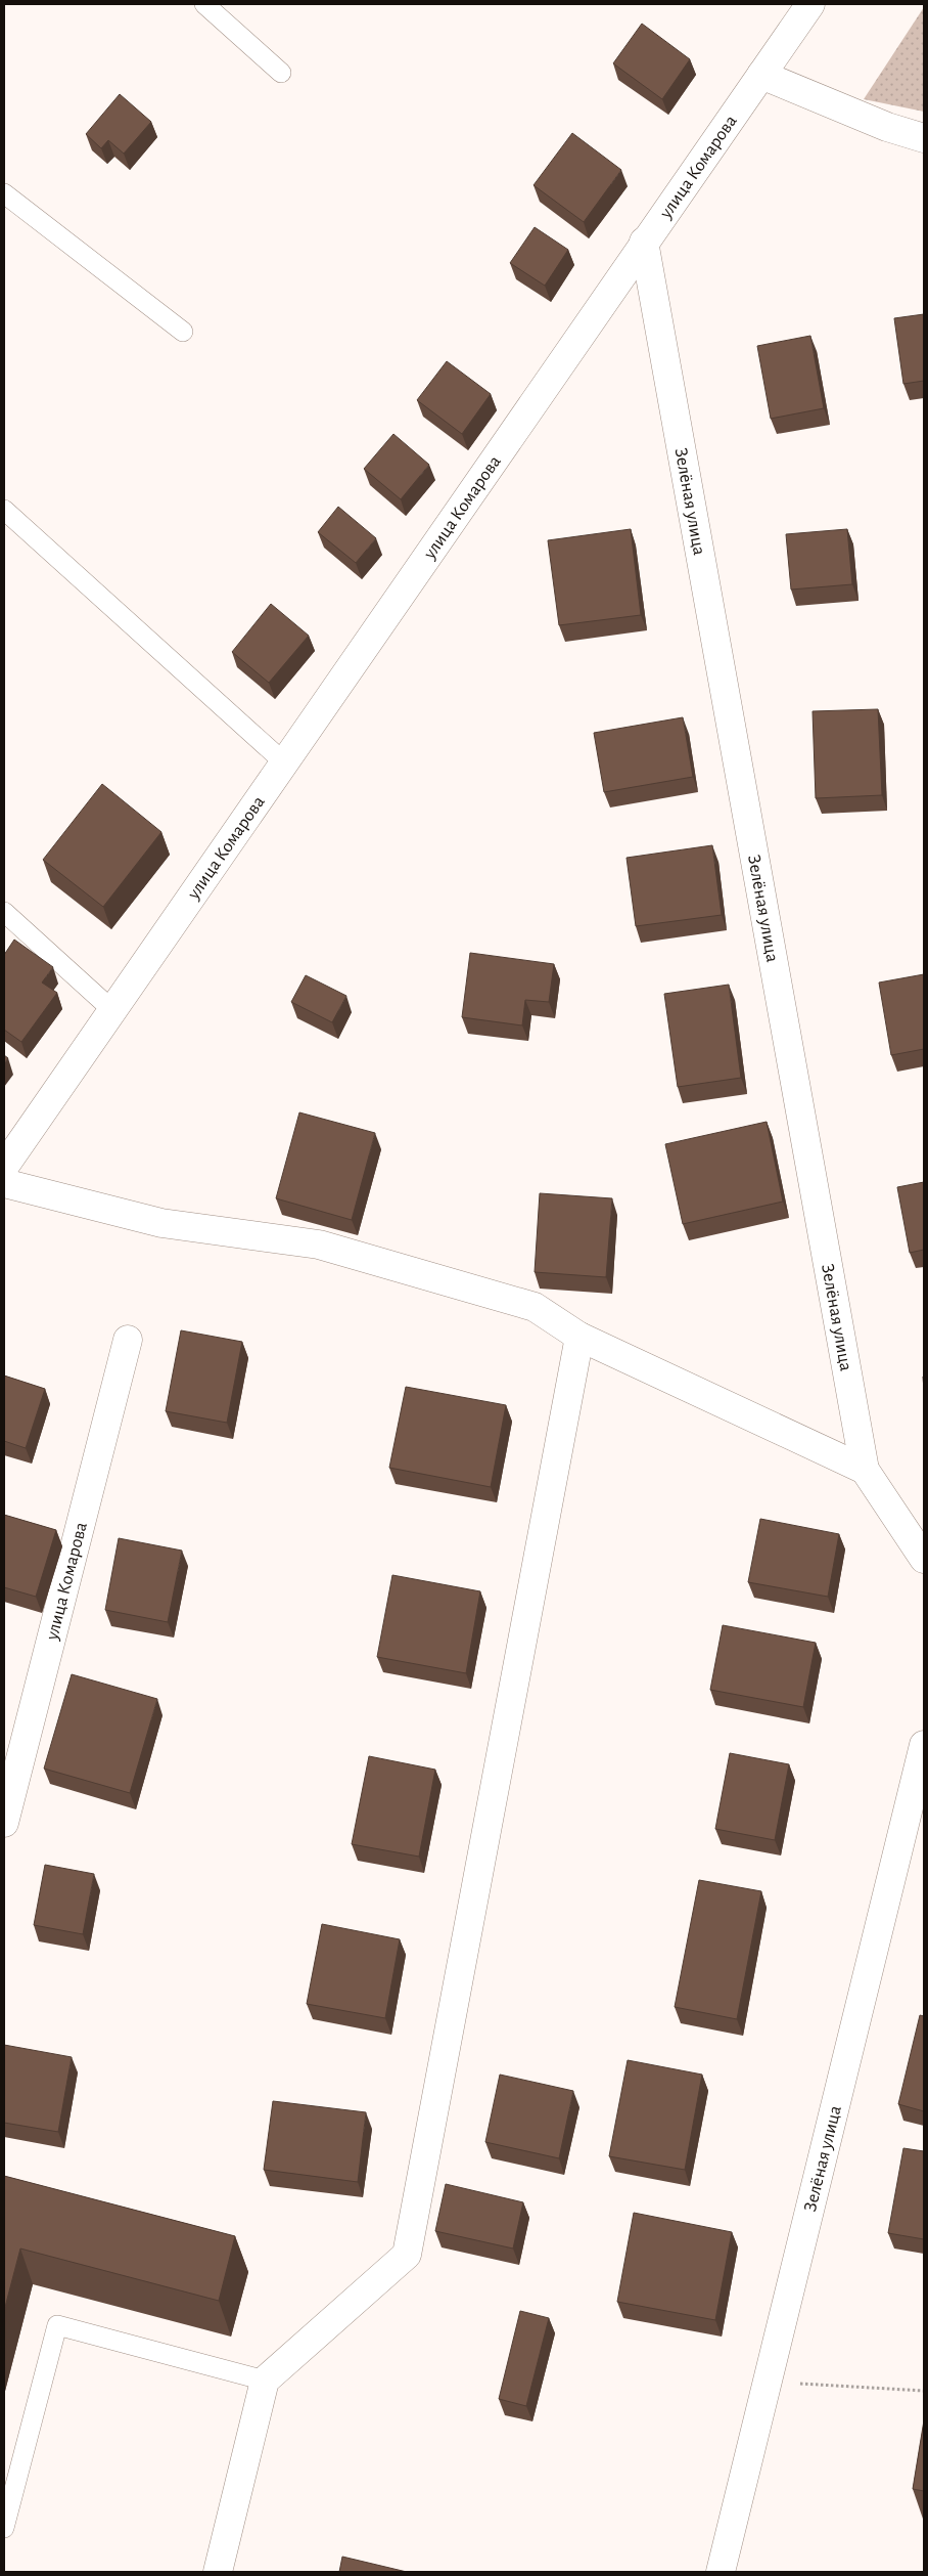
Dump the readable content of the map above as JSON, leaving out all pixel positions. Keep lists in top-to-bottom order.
{
  "streets": {
    "street": ["улица Комарова", "Зелёная улица"]
  },
  "crossings": [
    ["улица Комарова", "Зелёная улица"]
  ]
}
